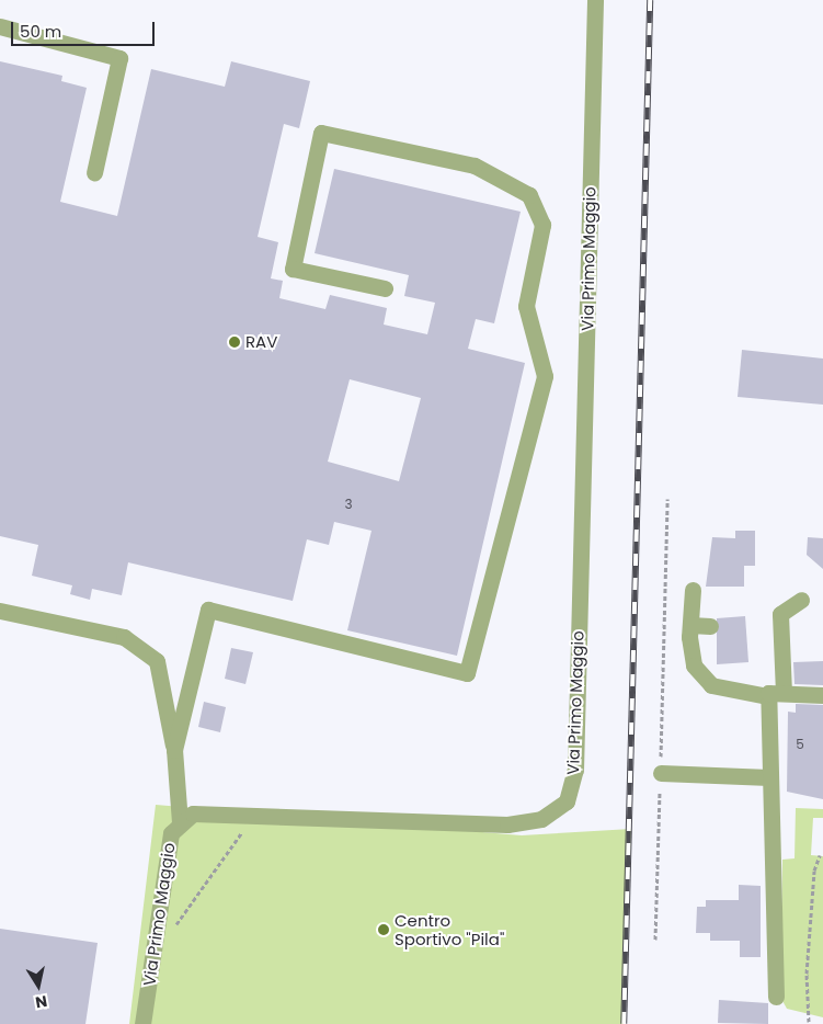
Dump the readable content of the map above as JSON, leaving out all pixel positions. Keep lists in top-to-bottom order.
{
  "streets": {
    "street": ["Via Primo Maggio"]
  },
  "places": ["RAV", "Centro Sportivo \"Pila\""],
  "house_numbers": ["3", "5"],
  "scale_bar": "50 m",
  "north": "bottom"
}
